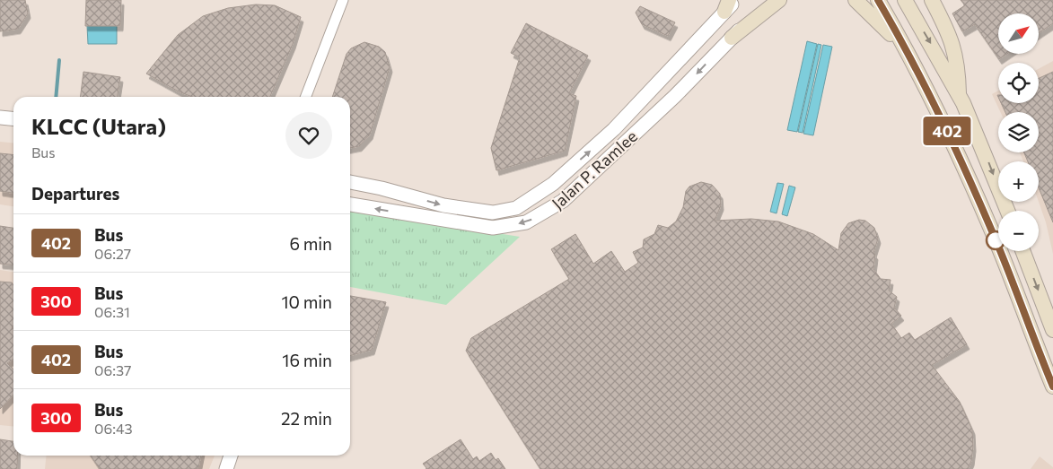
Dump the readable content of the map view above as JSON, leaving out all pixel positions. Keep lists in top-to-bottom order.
{
  "streets": {
    "street": ["Jalan P. Ramlee"]
  },
  "lines": ["bus line 402"],
  "north": "top right",
  "page": {
    "on_map": "402",
    "map_buttons": ["+", "−"],
    "heading": [
      ["KLCC (Utara)", "Bus"],
      "Departures"
    ],
    "list": [
      {
        "mark": "402",
        "name": "Bus",
        "note": "06:27",
        "value": "6 min"
      },
      {
        "mark": "300",
        "name": "Bus",
        "note": "06:31",
        "value": "10 min"
      },
      {
        "mark": "402",
        "name": "Bus",
        "note": "06:37",
        "value": "16 min"
      },
      {
        "mark": "300",
        "name": "Bus",
        "note": "06:43",
        "value": "22 min"
      }
    ]
  }
}
